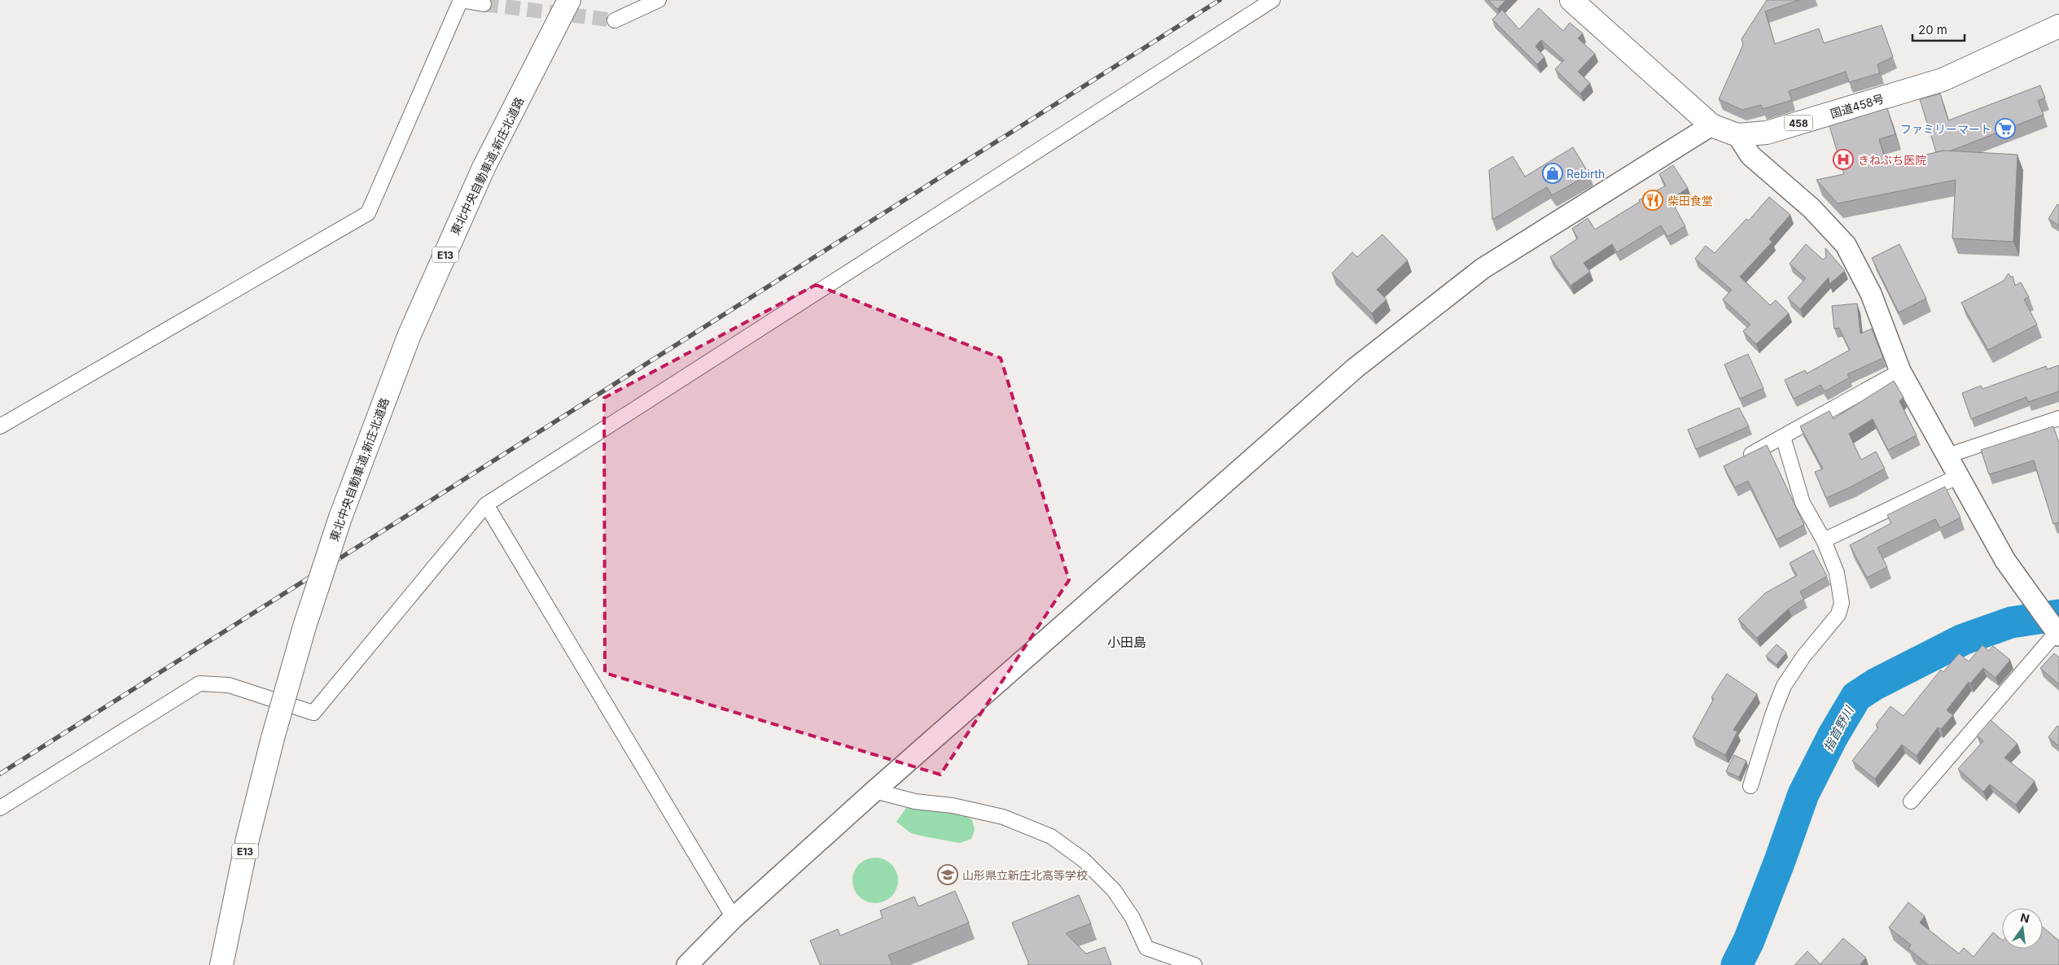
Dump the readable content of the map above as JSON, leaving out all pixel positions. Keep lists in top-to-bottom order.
{
  "streets": {
    "highway": [
      "国道458号",
      "458",
      "東北中央自動車道;新庄北道路",
      "E13"
    ]
  },
  "districts": ["小田島"],
  "water": ["指首野川"],
  "places": {
    "supermarket": ["ファミリーマート"],
    "hospital": ["きねぶち医院"],
    "shop": ["Rebirth"],
    "restaurant": ["柴田食堂"],
    "school or university": ["山形県立新庄北高等学校"]
  },
  "scale_bar": "20 m",
  "north": "top"
}
